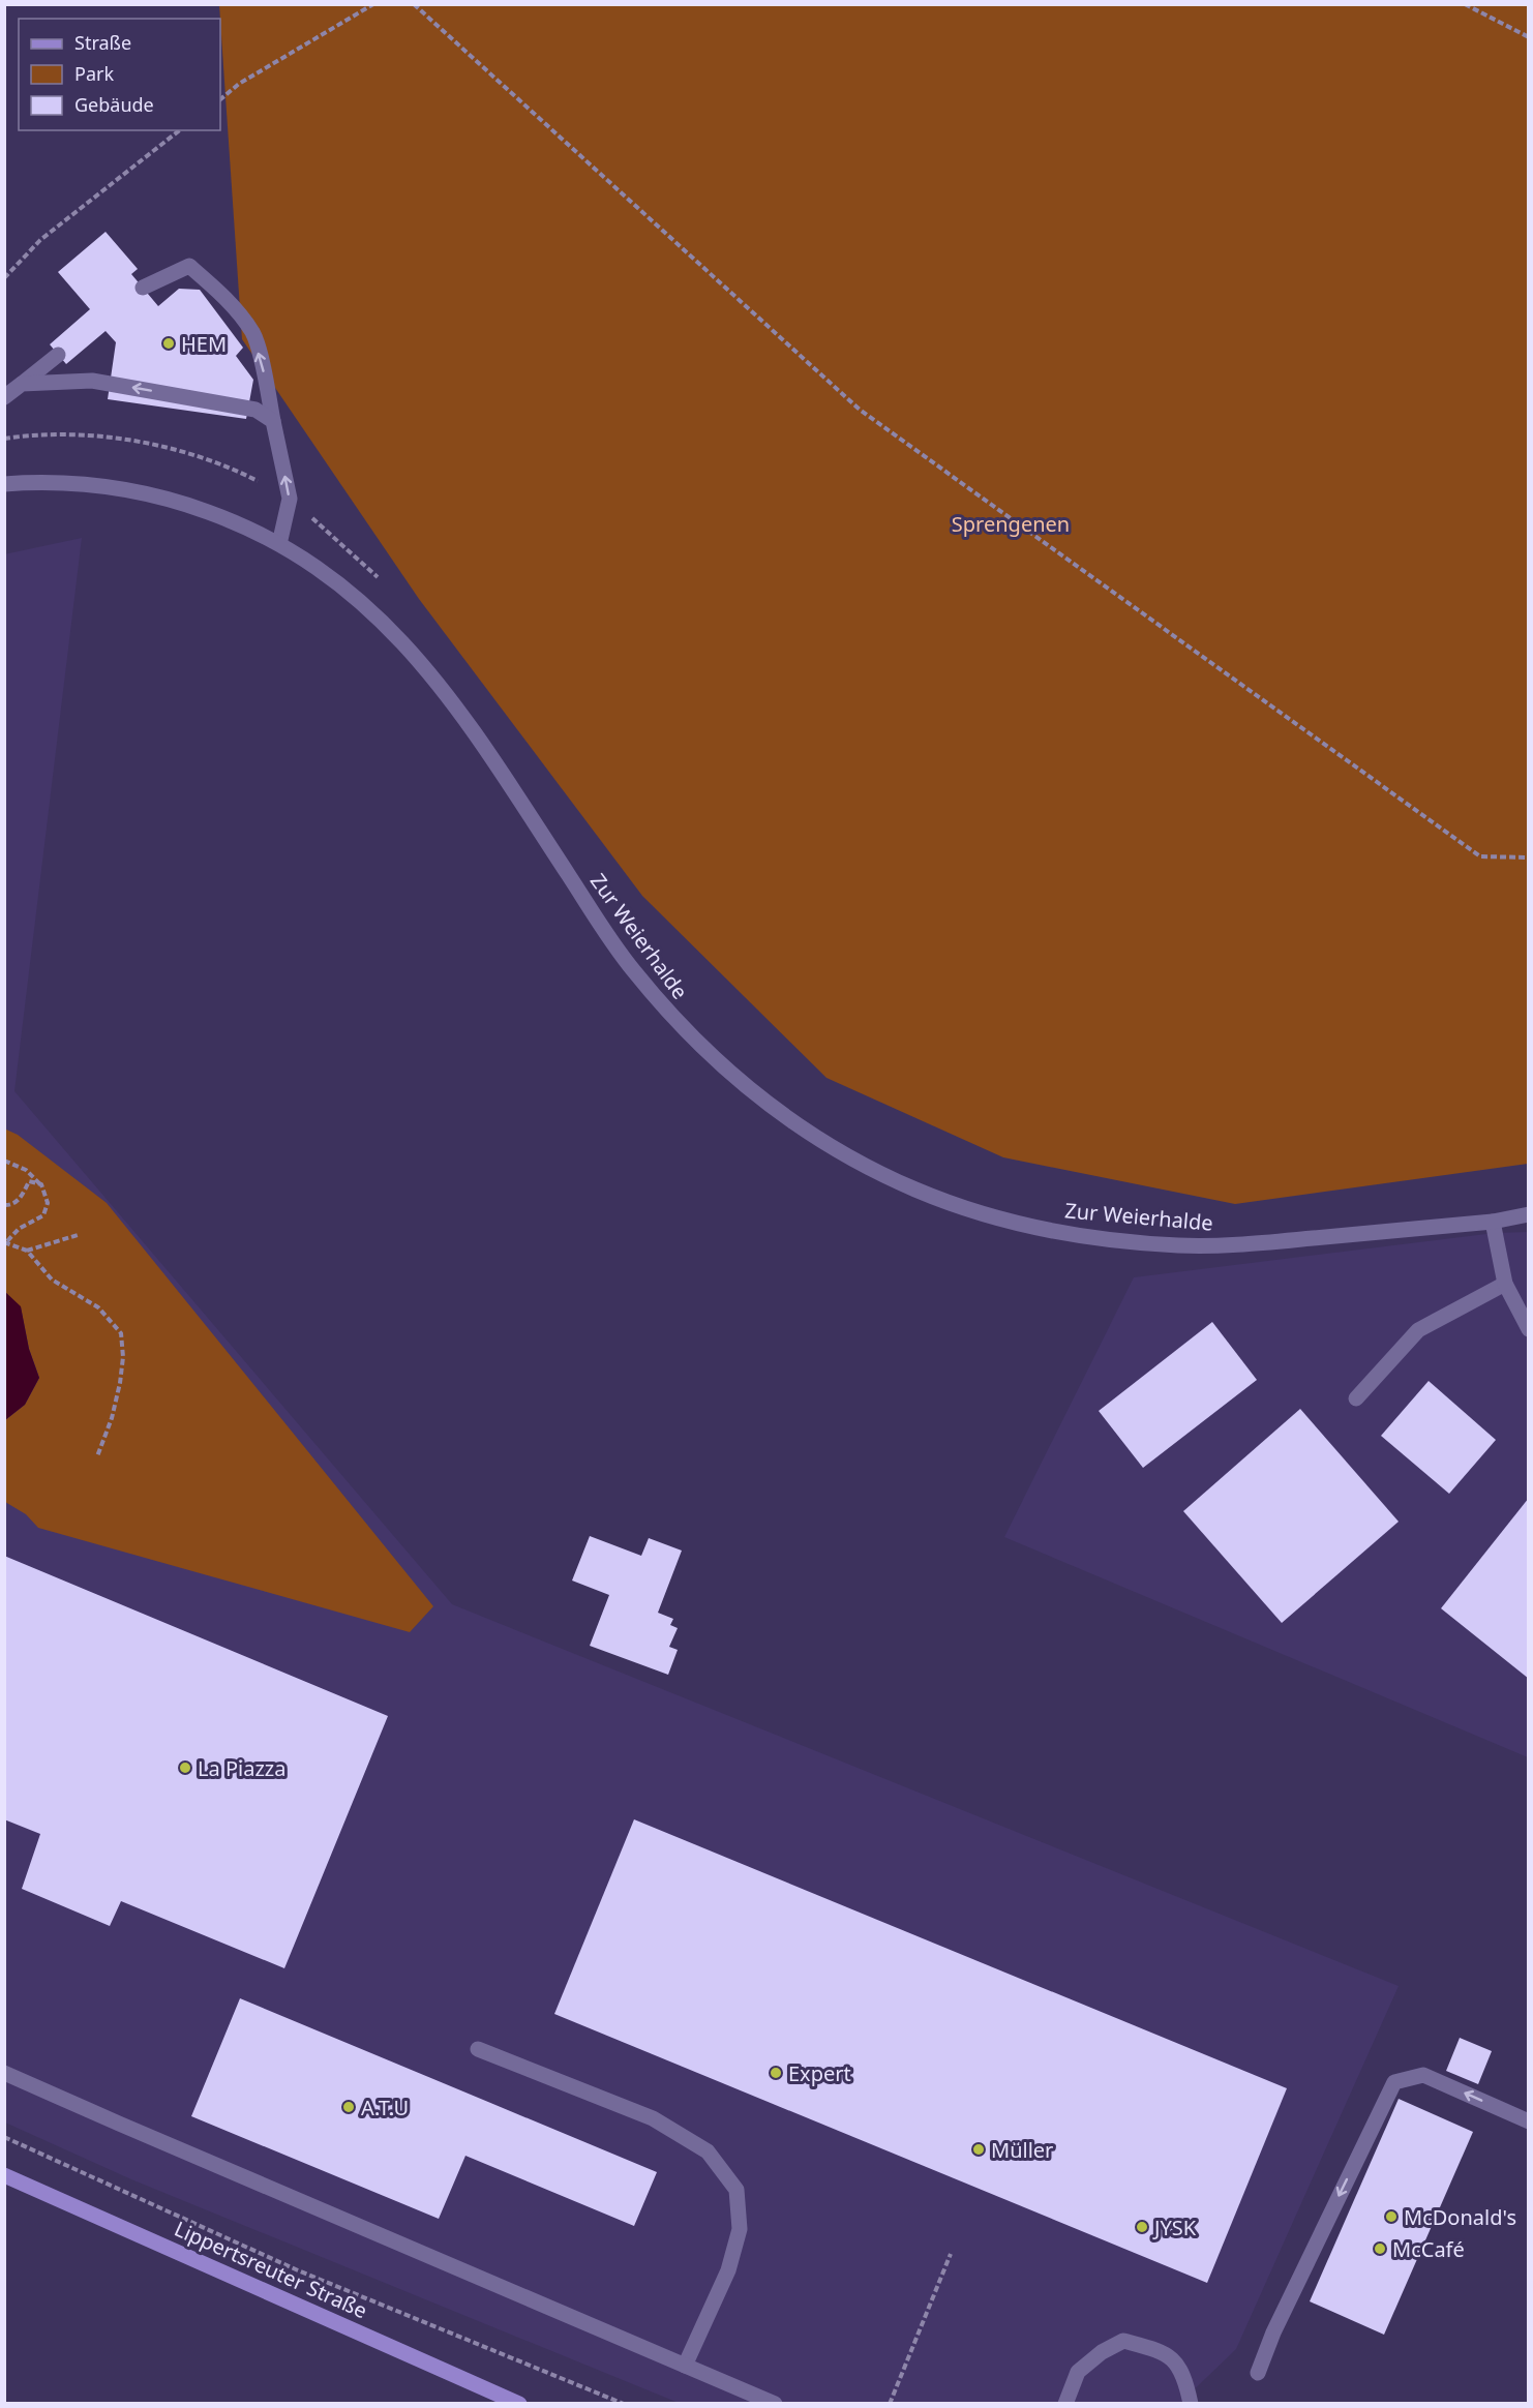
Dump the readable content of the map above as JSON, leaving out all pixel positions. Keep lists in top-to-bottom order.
{
  "streets": {
    "main road": ["Lippertsreuter Straße"],
    "street": ["Zur Weierhalde"]
  },
  "parks": ["Sprengenen"],
  "places": [
    "HEM",
    "La Piazza",
    "Expert",
    "A.T.U",
    "Müller",
    "McDonald's",
    "JYSK",
    "McCafé"
  ],
  "legend": ["Straße", "Park", "Gebäude"]
}
